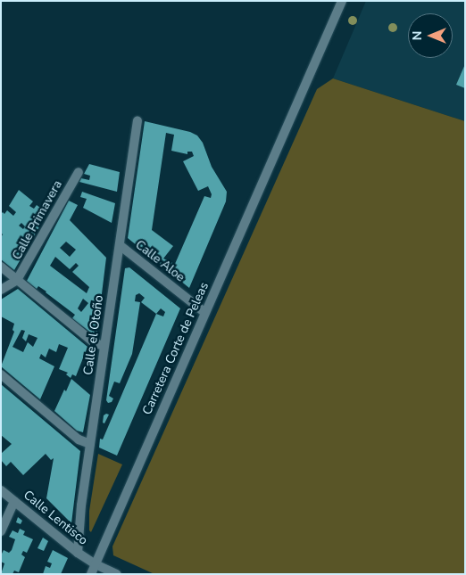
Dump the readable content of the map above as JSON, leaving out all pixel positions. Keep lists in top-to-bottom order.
{
  "streets": {
    "street": [
      "Calle Primavera",
      "Calle Aloe",
      "Calle el Otoño",
      "Carretera Corte de Peleas",
      "Calle Lentisco"
    ]
  },
  "crossings": [
    ["Calle Aloe", "Calle el Otoño"],
    ["Calle Aloe", "Carretera Corte de Peleas"],
    ["Calle el Otoño", "Calle Lentisco"],
    ["Carretera Corte de Peleas", "Calle Lentisco"]
  ],
  "north": "left"
}
